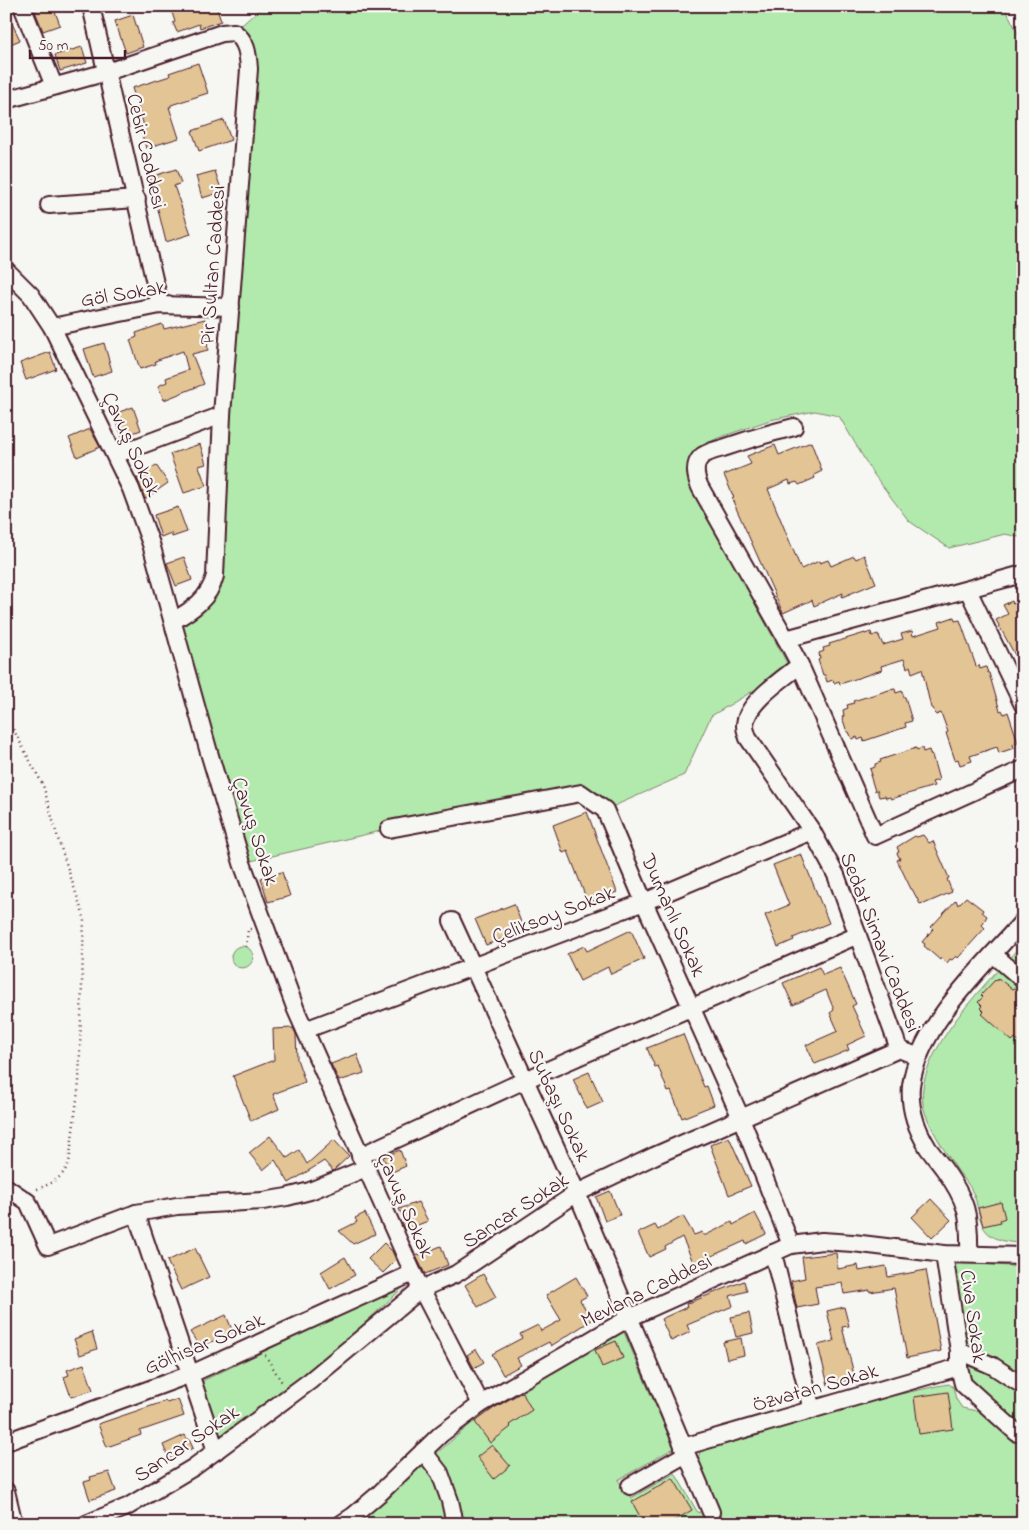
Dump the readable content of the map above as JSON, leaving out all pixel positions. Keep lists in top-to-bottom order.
{
  "streets": {
    "street": [
      "Cebir Caddesi",
      "Pir Sultan Caddesi",
      "Göl Sokak",
      "Çavuş Sokak",
      "Çeliksoy Sokak",
      "Dumanlı Sokak",
      "Sedat Simavi Caddesi",
      "Subaşı Sokak",
      "Sancar Sokak",
      "Mevlana Caddesi",
      "Civa Sokak",
      "Gölhisar Sokak",
      "Özvatan Sokak"
    ]
  },
  "crossings": [
    ["Cebir Caddesi", "Pir Sultan Caddesi"],
    ["Cebir Caddesi", "Göl Sokak"],
    ["Pir Sultan Caddesi", "Göl Sokak"],
    ["Pir Sultan Caddesi", "Çavuş Sokak"],
    ["Göl Sokak", "Çavuş Sokak"],
    ["Çavuş Sokak", "Çeliksoy Sokak"],
    ["Çavuş Sokak", "Sancar Sokak"],
    ["Çavuş Sokak", "Mevlana Caddesi"],
    ["Çavuş Sokak", "Gölhisar Sokak"],
    ["Çeliksoy Sokak", "Dumanlı Sokak"],
    ["Çeliksoy Sokak", "Sedat Simavi Caddesi"],
    ["Çeliksoy Sokak", "Subaşı Sokak"],
    ["Dumanlı Sokak", "Sancar Sokak"],
    ["Dumanlı Sokak", "Mevlana Caddesi"],
    ["Sedat Simavi Caddesi", "Sancar Sokak"],
    ["Subaşı Sokak", "Sancar Sokak"],
    ["Subaşı Sokak", "Mevlana Caddesi"],
    ["Subaşı Sokak", "Özvatan Sokak"],
    ["Mevlana Caddesi", "Civa Sokak"],
    ["Civa Sokak", "Özvatan Sokak"]
  ],
  "scale_bar": "50 m"
}
